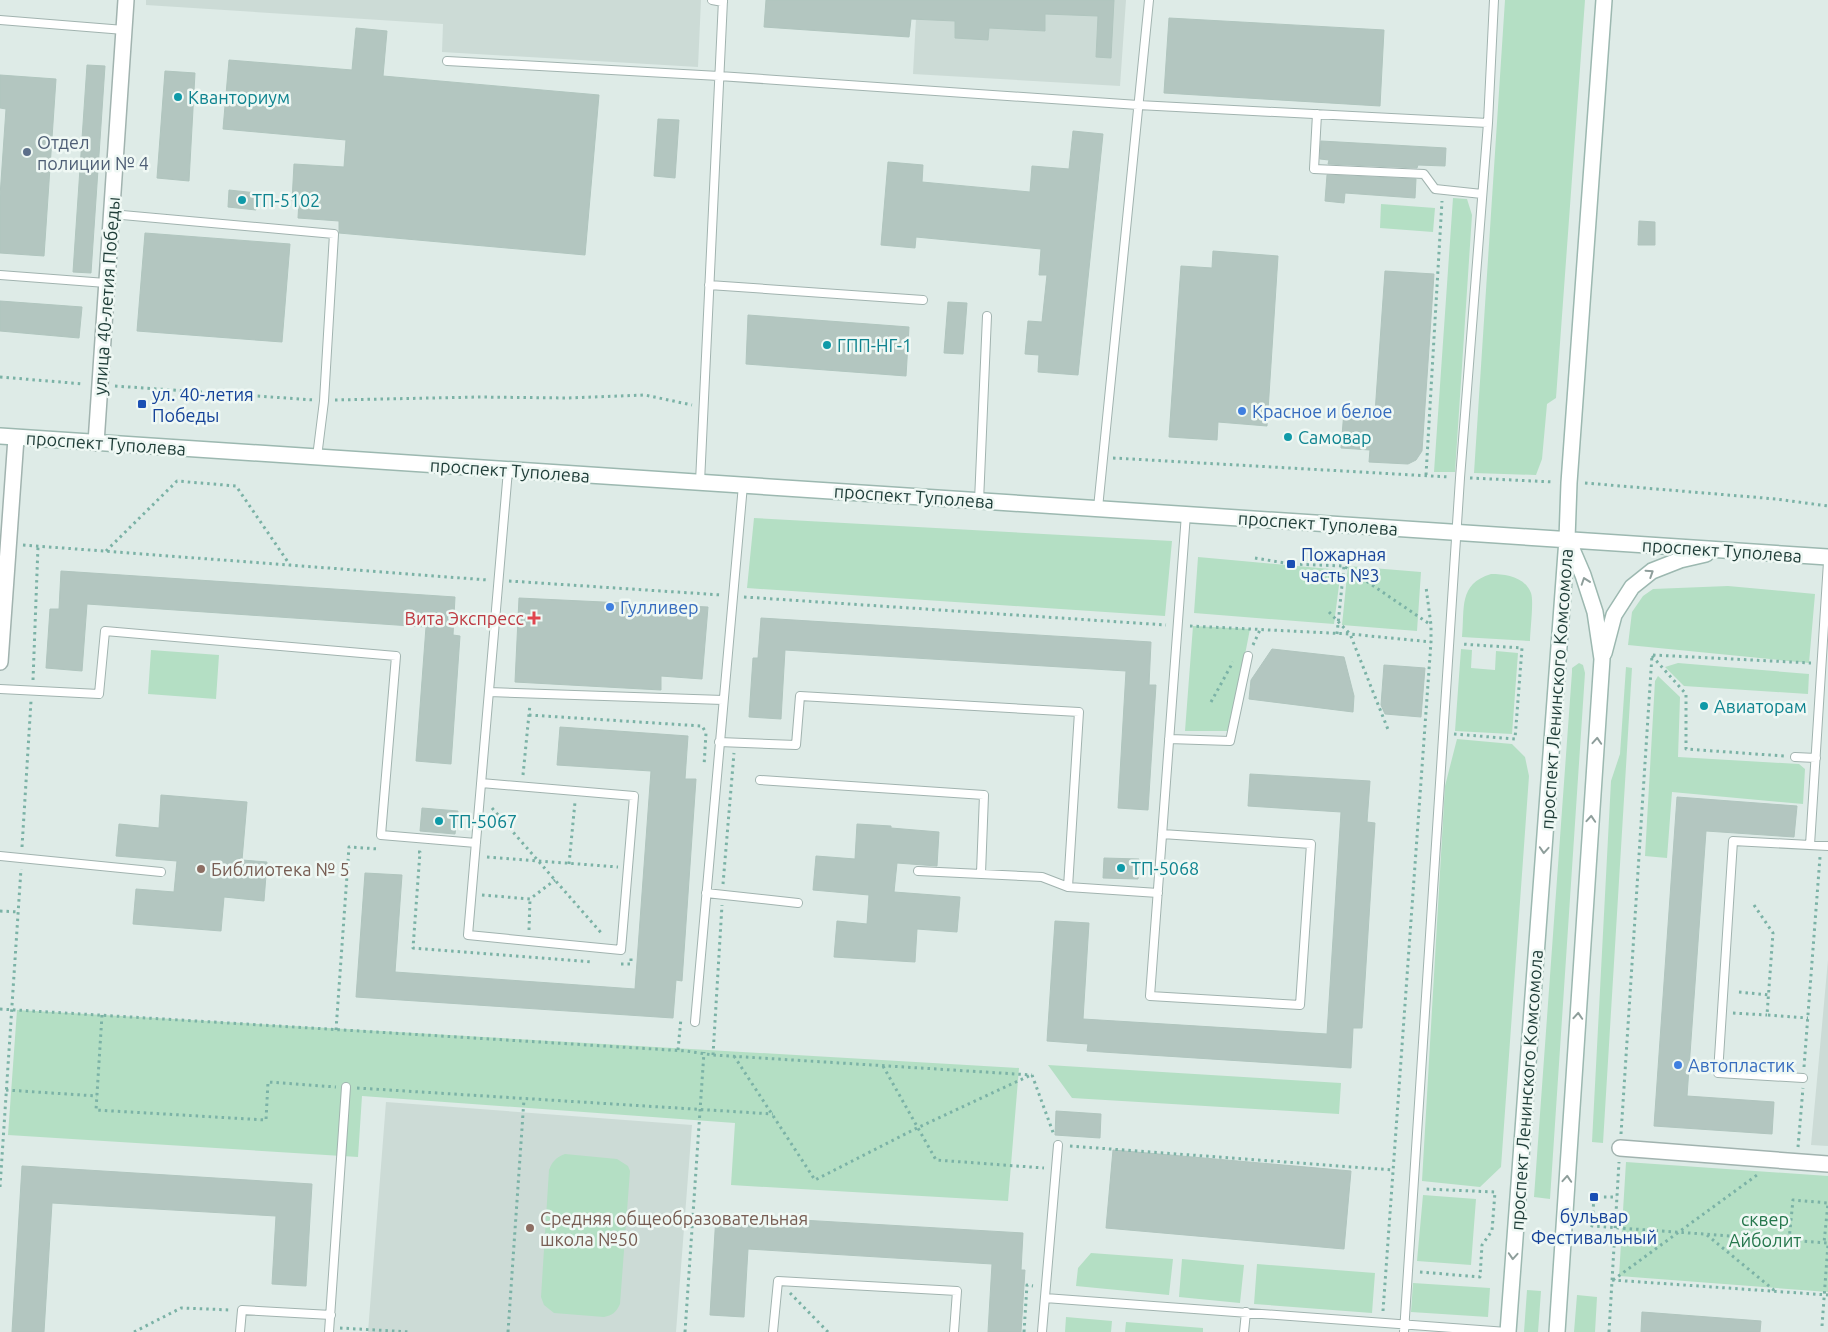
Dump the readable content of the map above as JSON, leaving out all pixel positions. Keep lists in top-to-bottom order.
{
  "streets": {
    "main road": ["улица 40-летия Победы", "проспект Туполева", "проспект Ленинского Комсомола"]
  },
  "crossings": [
    ["улица 40-летия Победы", "проспект Туполева"],
    ["проспект Туполева", "проспект Ленинского Комсомола"]
  ],
  "parks": ["сквер Айболит"],
  "places": {
    "other": [
      "Кванториум",
      "Отдел полиции № 4",
      "ТП-5102",
      "ГПП-НГ-1",
      "Красное и белое",
      "Самовар",
      "Гулливер",
      "Авиаторам",
      "ТП-5067",
      "ТП-5068",
      "Библиотека № 5",
      "Автопластик",
      "Средняя общеобразовательная школа №50"
    ],
    "transit": ["ул. 40-летия Победы", "Пожарная часть №3", "бульвар Фестивальный"],
    "health": ["Вита Экспресс"]
  }
}
